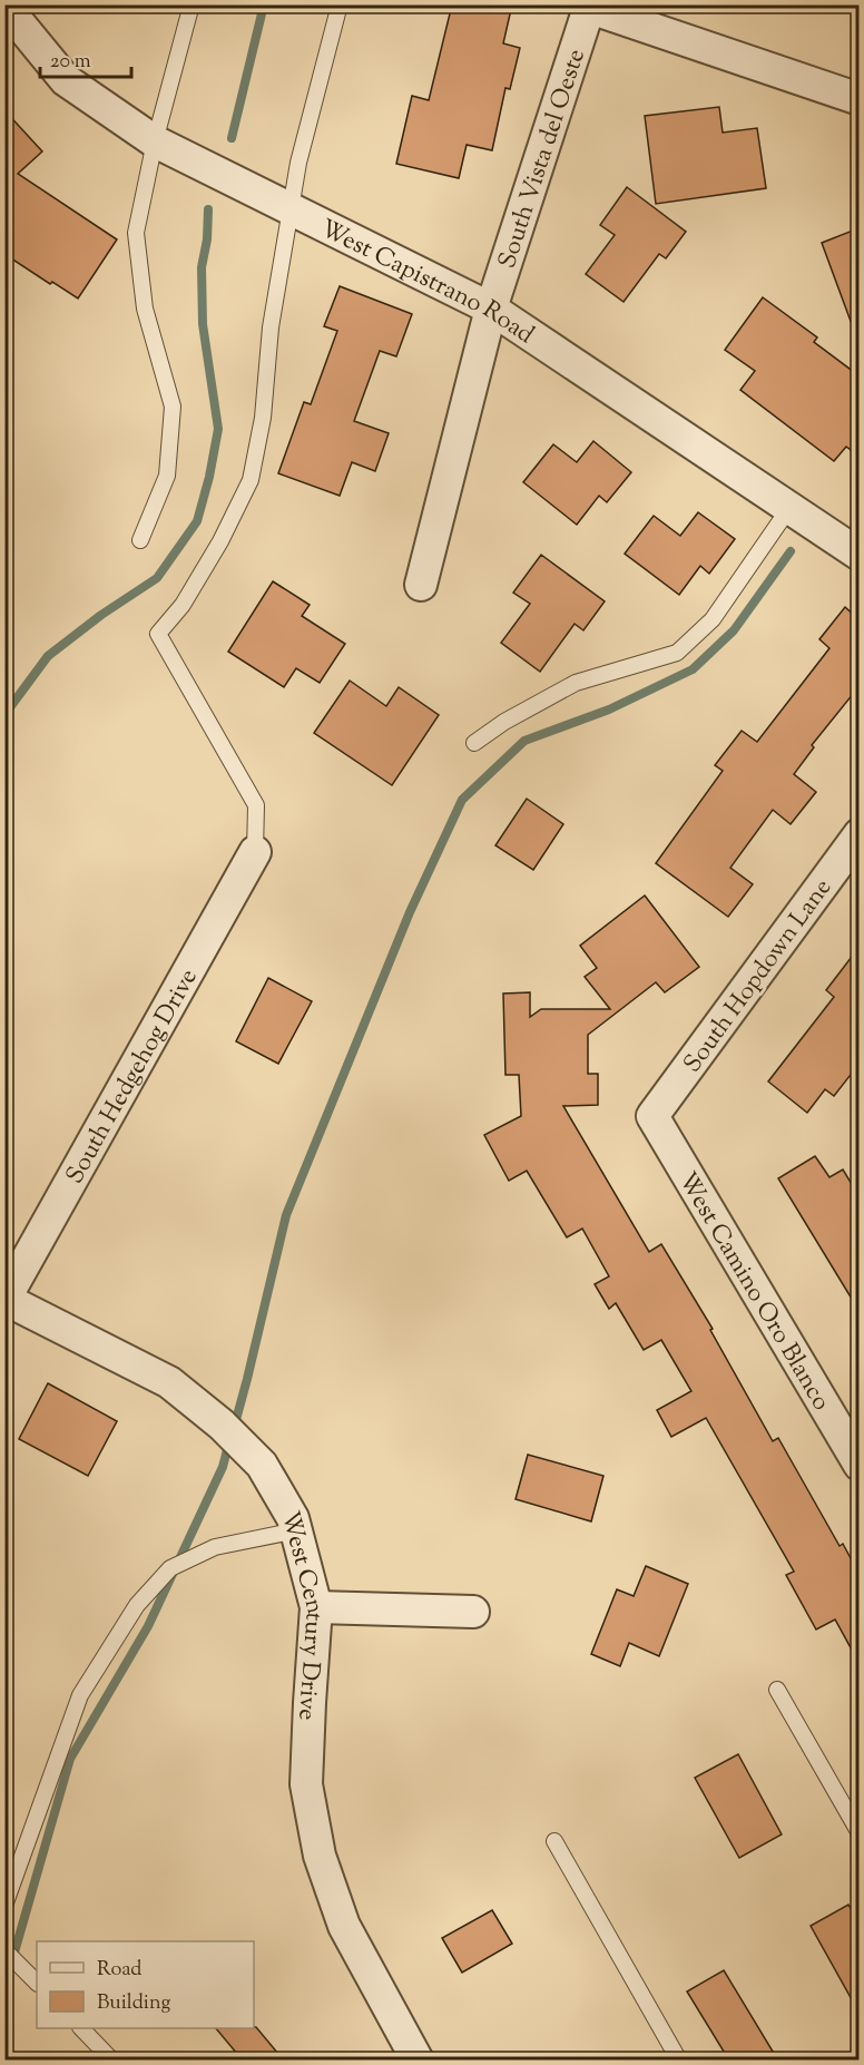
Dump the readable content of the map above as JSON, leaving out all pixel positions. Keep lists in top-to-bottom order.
{
  "streets": {
    "street": [
      "South Vista del Oeste",
      "West Capistrano Road",
      "South Hopdown Lane",
      "South Hedgehog Drive",
      "West Camino Oro Blanco",
      "West Century Drive"
    ]
  },
  "crossings": [
    ["South Vista del Oeste", "West Capistrano Road"],
    ["South Hopdown Lane", "West Camino Oro Blanco"],
    ["South Hedgehog Drive", "West Century Drive"]
  ],
  "legend": ["Road", "Building"],
  "scale_bar": "20 m"
}
